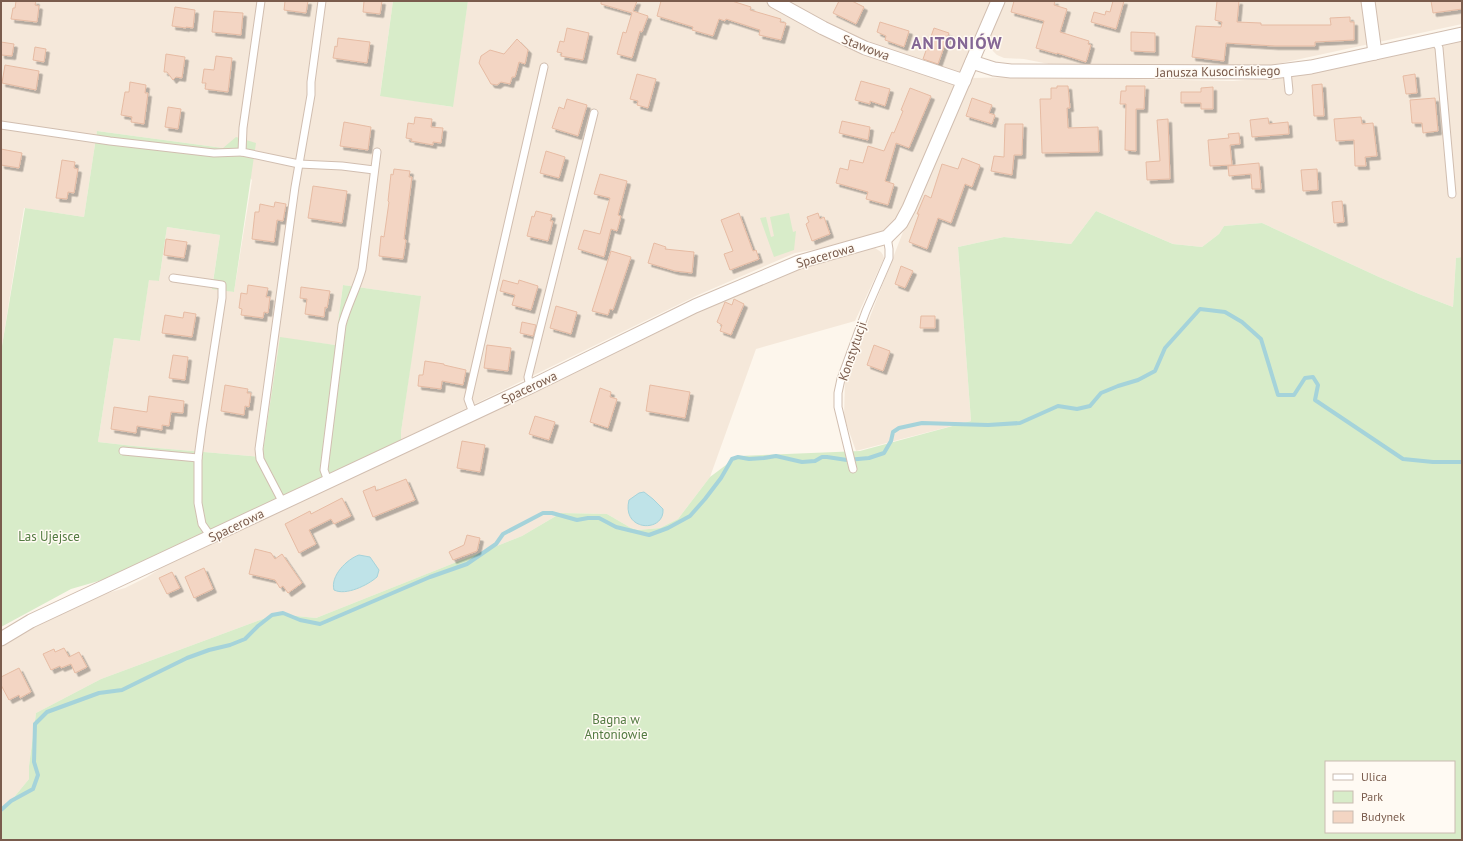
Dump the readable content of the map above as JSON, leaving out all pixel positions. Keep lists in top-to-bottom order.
{
  "streets": {
    "street": ["Stawowa", "Janusza Kusocińskiego", "Spacerowa"],
    "lane": ["Konstytucji"]
  },
  "crossings": [
    ["Spacerowa", "Konstytucji"]
  ],
  "districts": ["ANTONIÓW"],
  "parks": ["Las Ujejsce", "Bagna w Antoniowie"],
  "legend": ["Ulica", "Park", "Budynek"]
}
